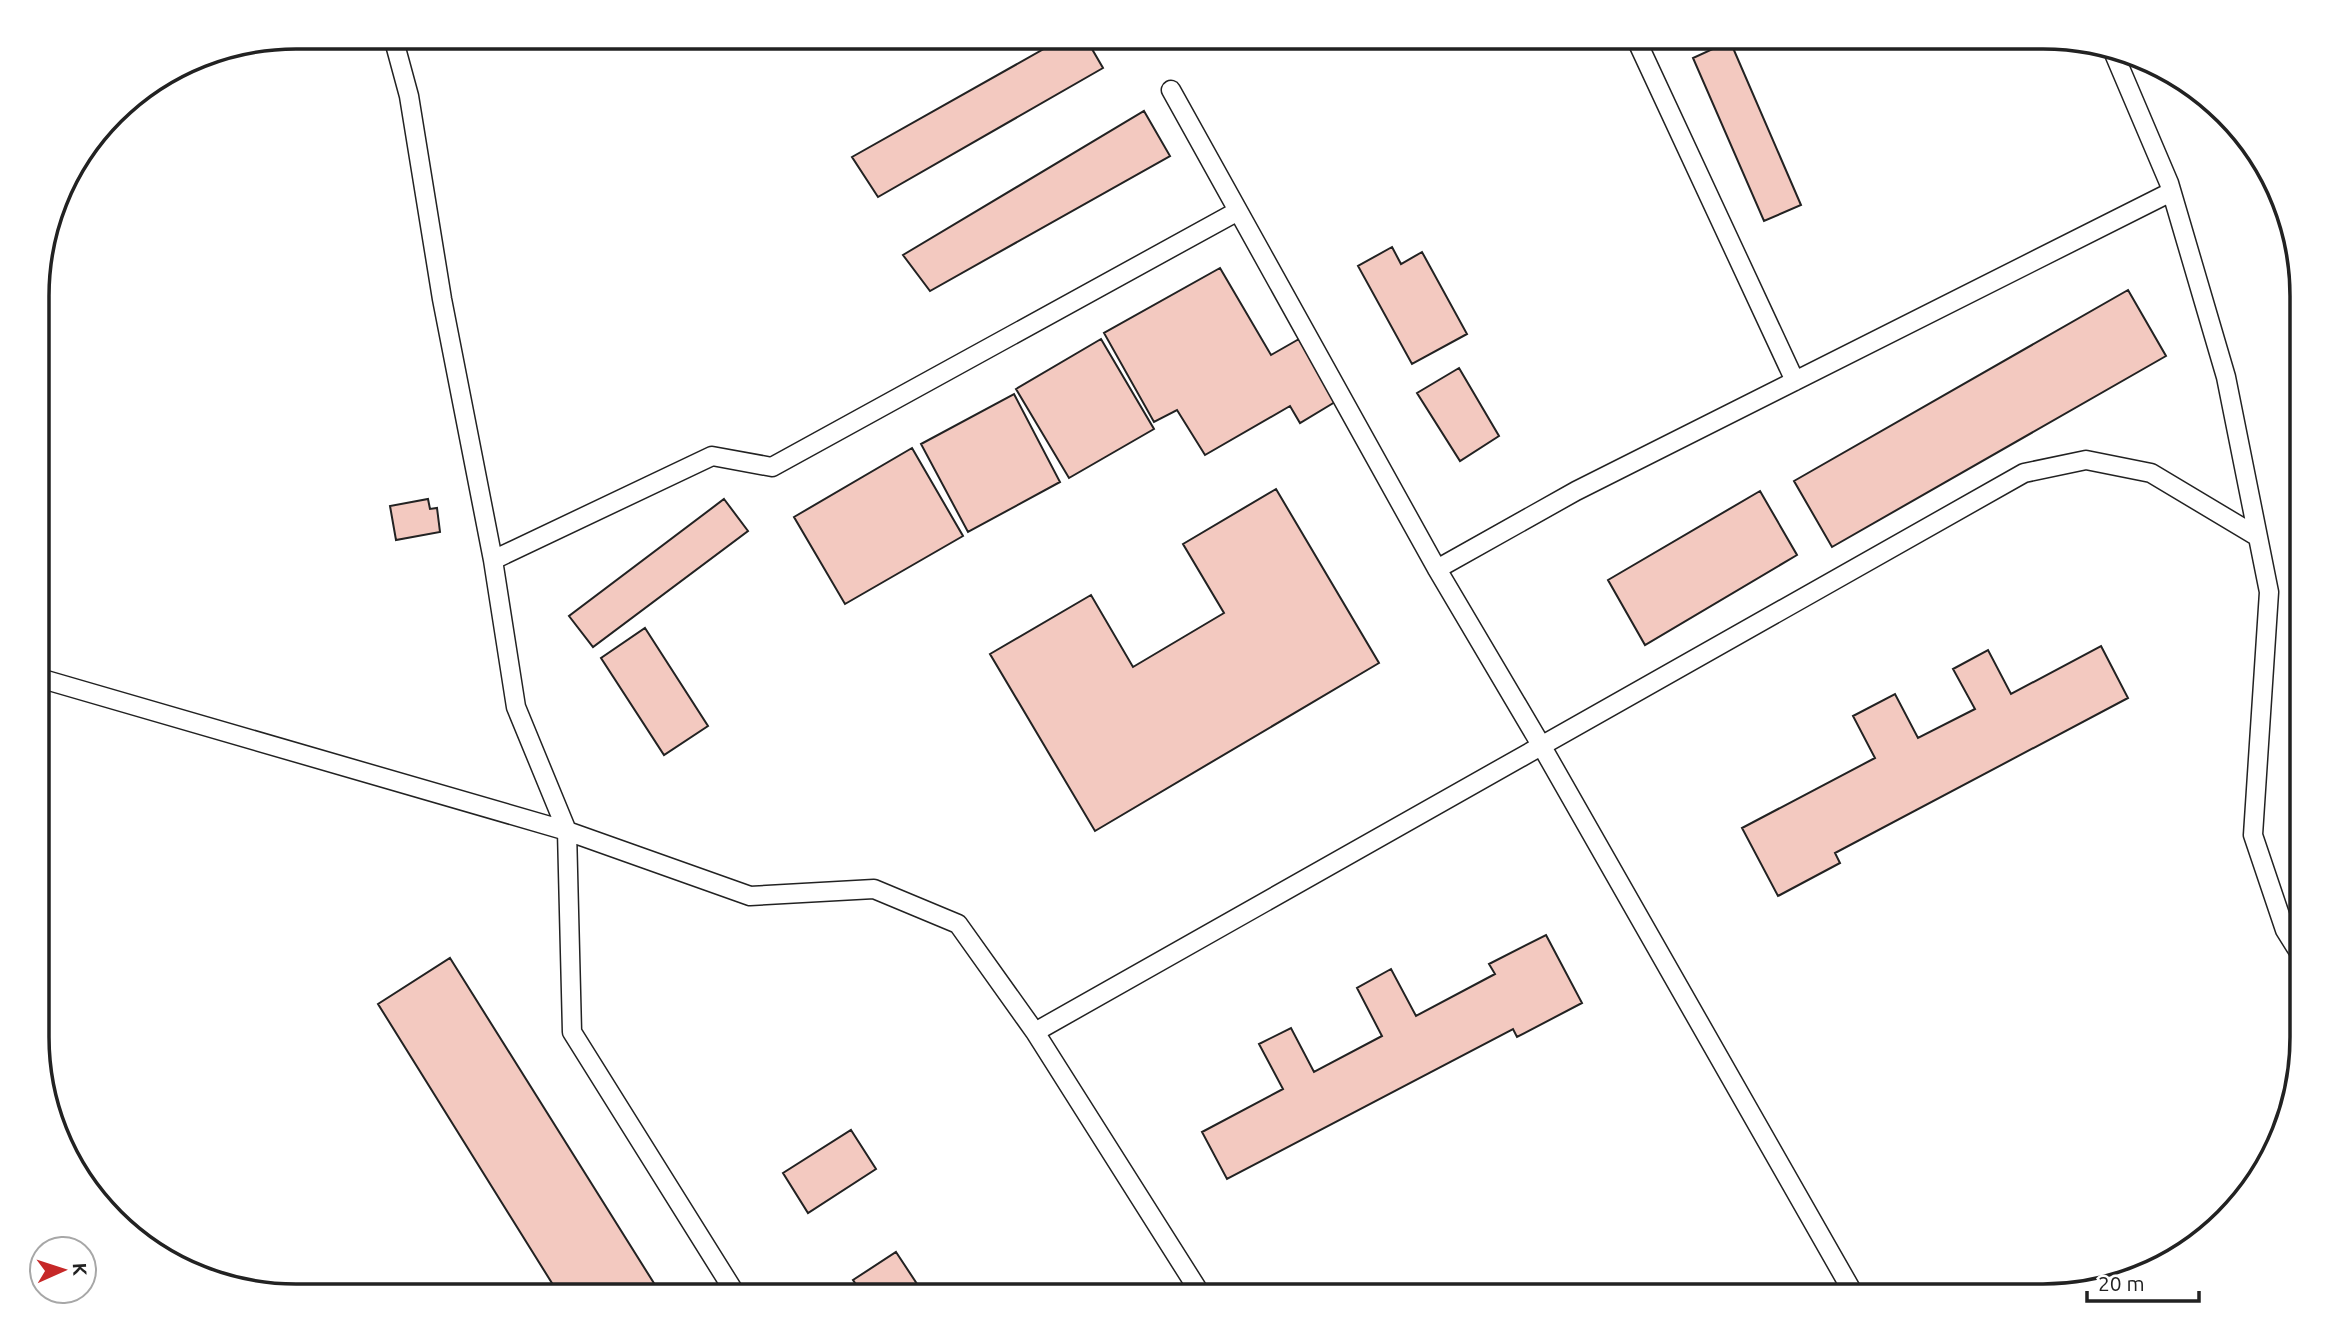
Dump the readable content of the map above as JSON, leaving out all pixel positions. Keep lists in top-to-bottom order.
{
  "scale_bar": "20 m",
  "north": "right"
}
